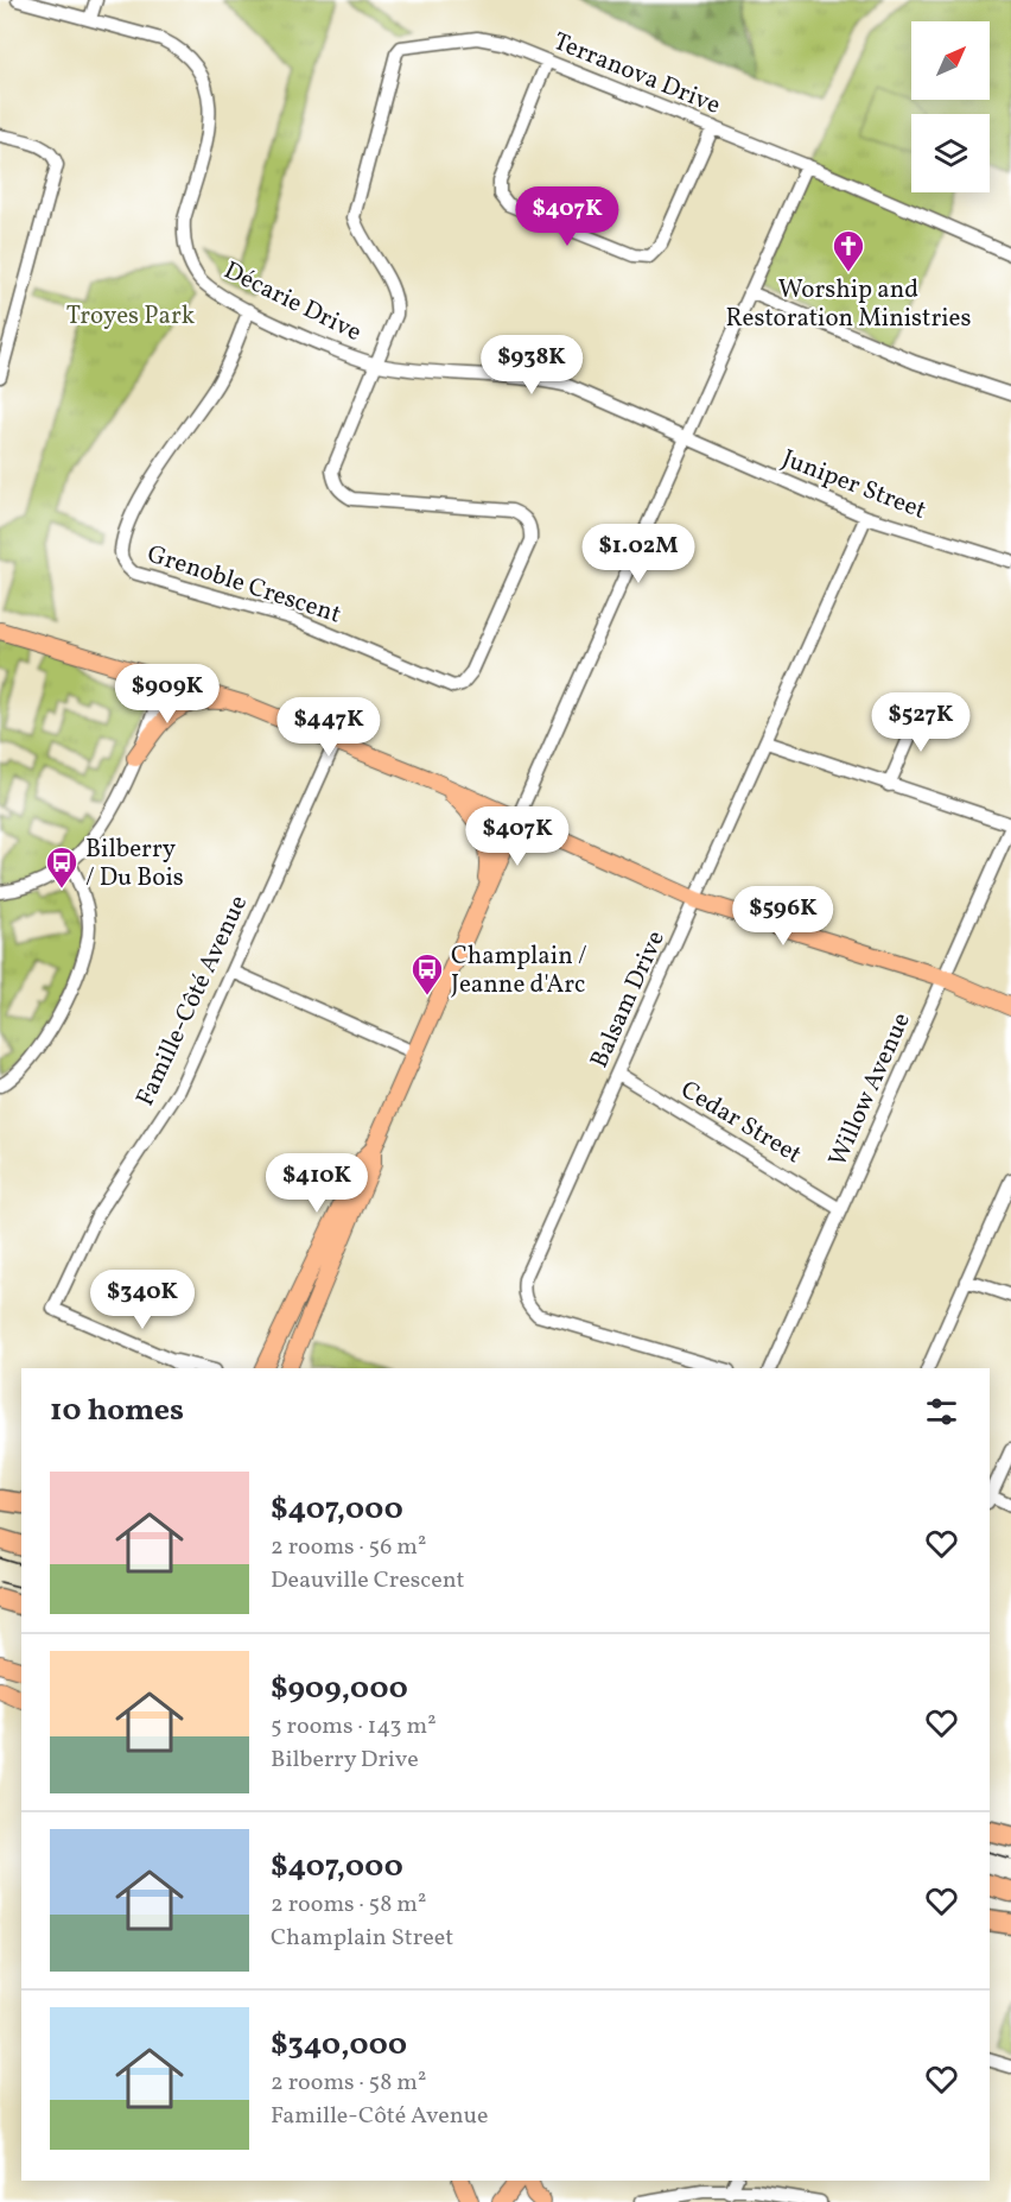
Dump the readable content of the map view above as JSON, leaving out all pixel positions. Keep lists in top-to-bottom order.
{
  "streets": {
    "street": [
      "Terranova Drive",
      "Décarie Drive",
      "Juniper Street",
      "Grenoble Crescent",
      "Balsam Drive",
      "Famille-Côté Avenue",
      "Willow Avenue",
      "Cedar Street"
    ]
  },
  "crossings": [
    ["Terranova Drive", "Décarie Drive"],
    ["Terranova Drive", "Grenoble Crescent"],
    ["Décarie Drive", "Juniper Street"],
    ["Décarie Drive", "Grenoble Crescent"],
    ["Juniper Street", "Balsam Drive"],
    ["Balsam Drive", "Cedar Street"],
    ["Willow Avenue", "Cedar Street"]
  ],
  "parks": ["Troyes Park"],
  "places": {
    "church": ["Worship and Restoration Ministries"],
    "bus stop": ["Bilberry / Du Bois", "Champlain / Jeanne d'Arc"]
  },
  "north": "top right",
  "page": {
    "price": [
      "$407K",
      "$938K",
      "$1.02M",
      "$909K",
      "$527K",
      "$447K",
      "$407K",
      "$596K",
      "$410K",
      "$340K"
    ],
    "heading": "10 homes",
    "list": [
      {
        "name": "$407,000",
        "note": "2 rooms · 56 m² · Deauville Crescent"
      },
      {
        "name": "$909,000",
        "note": "5 rooms · 143 m² · Bilberry Drive"
      },
      {
        "name": "$407,000",
        "note": "2 rooms · 58 m² · Champlain Street"
      },
      {
        "name": "$340,000",
        "note": "2 rooms · 58 m² · Famille-Côté Avenue"
      }
    ]
  }
}
